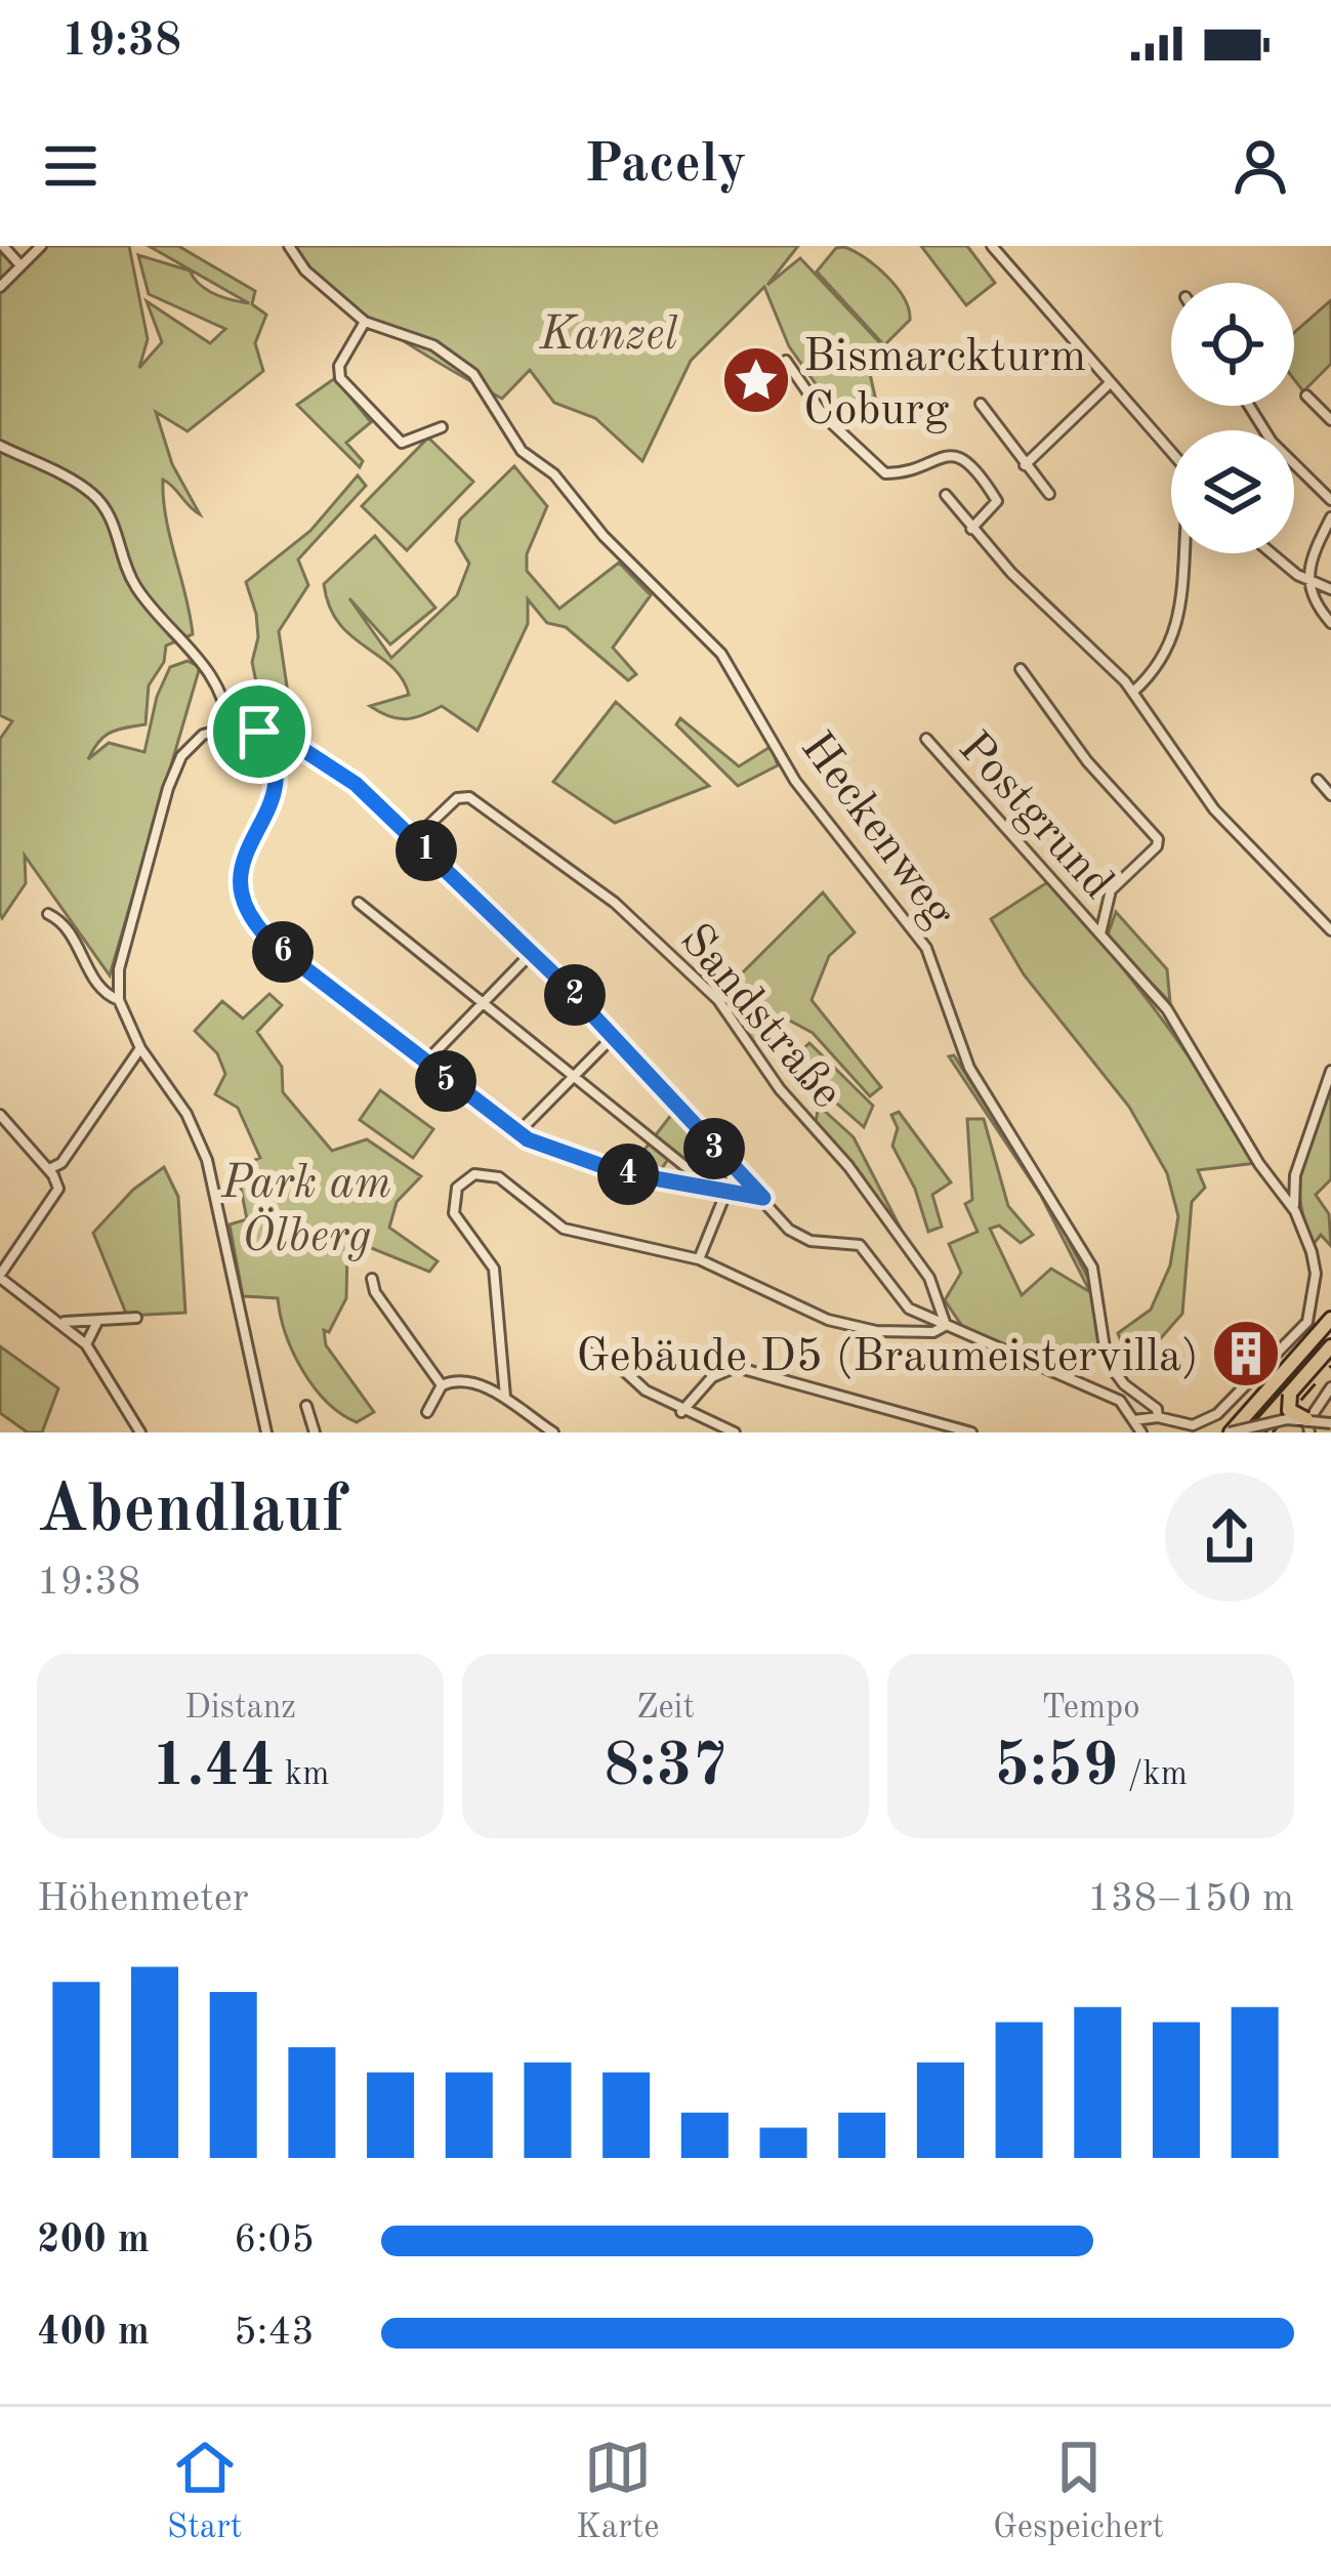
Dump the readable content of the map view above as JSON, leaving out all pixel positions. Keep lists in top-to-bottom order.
{
  "streets": {
    "street": ["Postgrund", "Heckenweg", "Sandstraße"]
  },
  "crossings": [
    ["Postgrund", "Heckenweg"]
  ],
  "parks": ["Kanzel", "Park am Ölberg"],
  "places": {
    "place": ["Bismarckturm Coburg"],
    "building": ["Gebäude D5 (Braumeistervilla)"]
  },
  "page": {
    "status": "19:38",
    "header": "Pacely",
    "pins": [
      "1",
      "6",
      "2",
      "5",
      "3",
      "4"
    ],
    "heading": ["Abendlauf", "19:38"],
    "stats": [
      ["Distanz", "1.44 km"],
      ["Zeit", "8:37"],
      ["Tempo", "5:59 /km"]
    ],
    "chart": ["Höhenmeter", "138–150 m"],
    "list": [
      {
        "name": "200 m",
        "note": "6:05"
      },
      {
        "name": "400 m",
        "note": "5:43"
      }
    ],
    "tabs": ["Start", "Karte", "Gespeichert"]
  }
}
